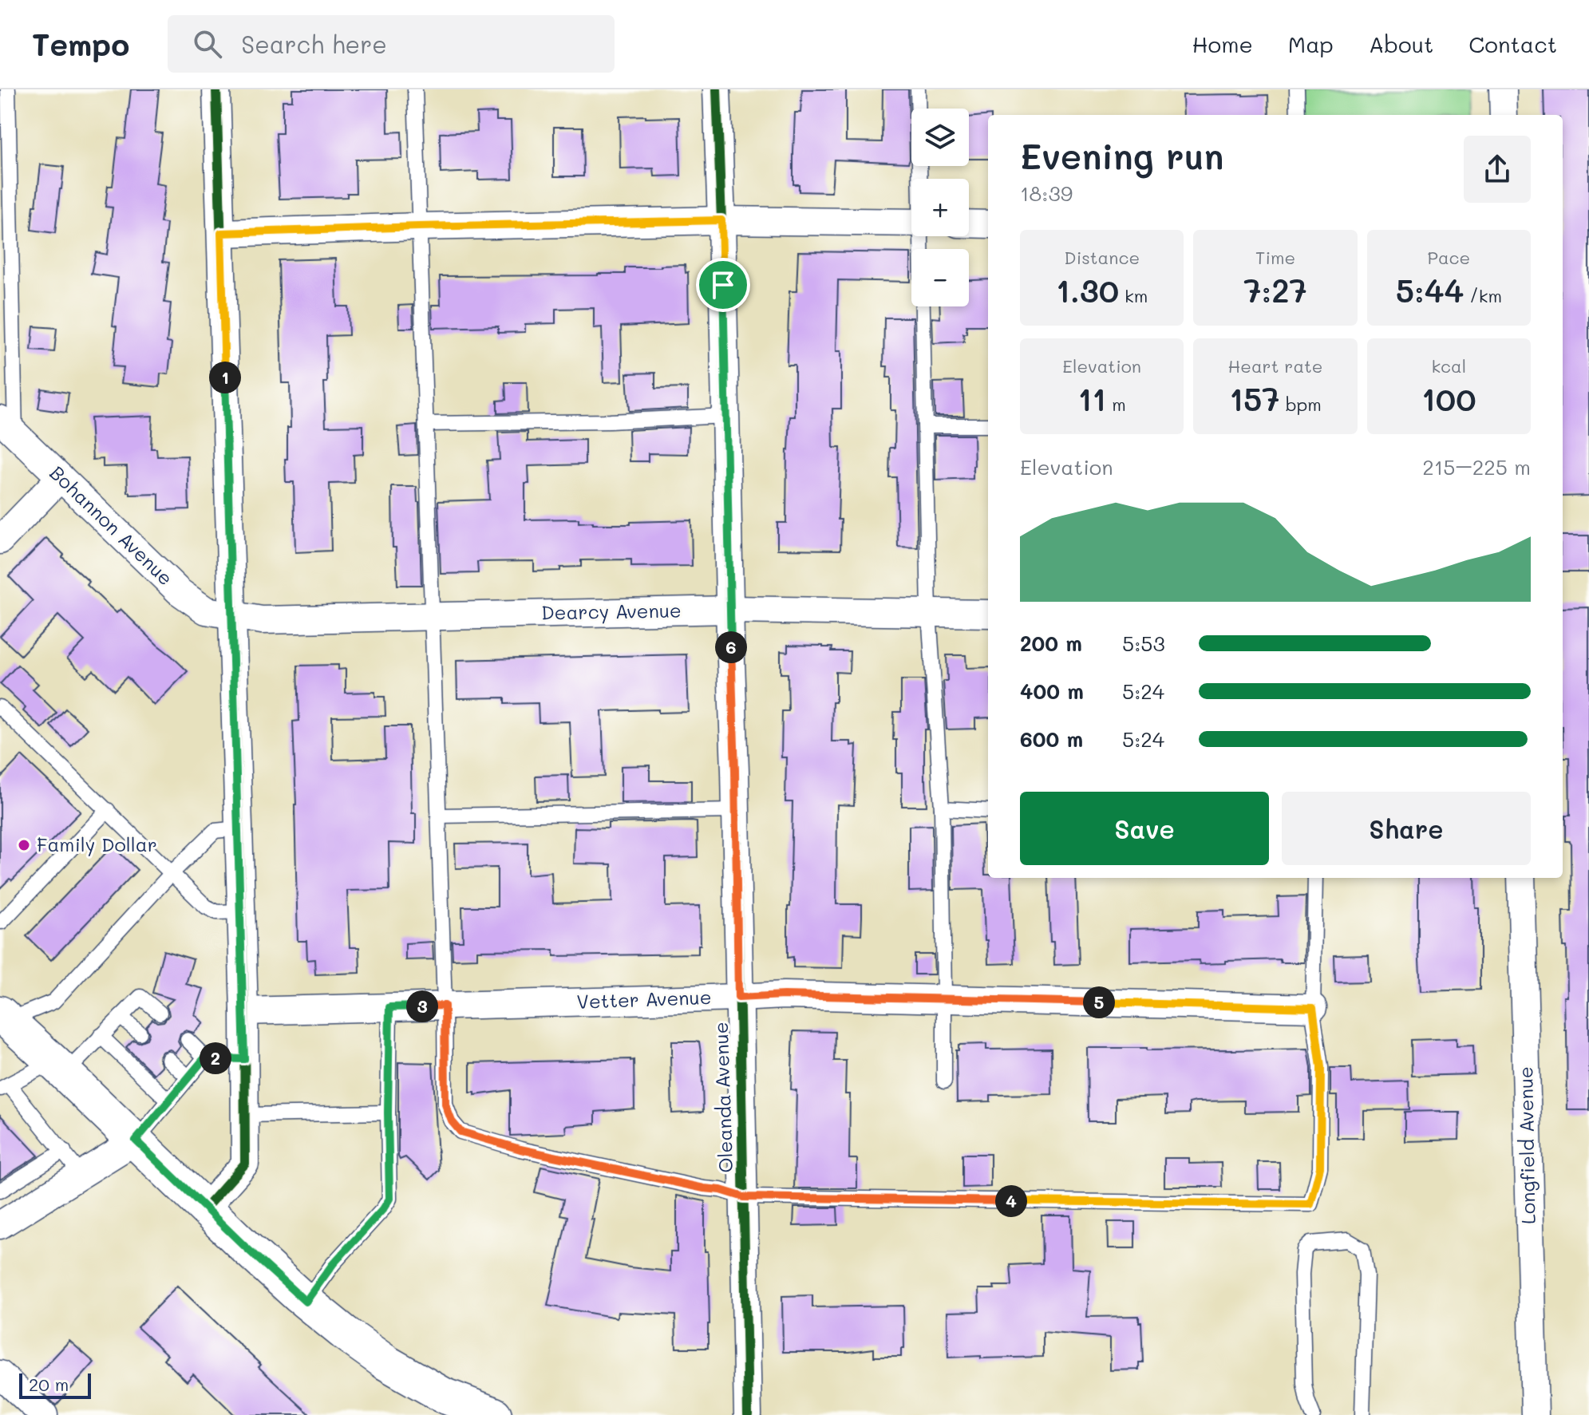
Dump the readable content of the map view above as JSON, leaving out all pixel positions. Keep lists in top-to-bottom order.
{
  "streets": {
    "street": [
      "Bohannon Avenue",
      "Dearcy Avenue",
      "Vetter Avenue",
      "Oleanda Avenue",
      "Longfield Avenue"
    ]
  },
  "crossings": [
    ["Bohannon Avenue", "Dearcy Avenue"],
    ["Dearcy Avenue", "Oleanda Avenue"],
    ["Vetter Avenue", "Oleanda Avenue"]
  ],
  "places": ["Family Dollar"],
  "scale_bar": "20 m",
  "page": {
    "header": "Tempo",
    "search": "Search here",
    "nav": [
      "Home",
      "Map",
      "About",
      "Contact"
    ],
    "map_buttons": ["+", "−"],
    "heading": ["Evening run", "18:39"],
    "stats": [
      ["Distance", "1.30 km"],
      ["Time", "7:27"],
      ["Pace", "5:44 /km"],
      ["Elevation", "11 m"],
      ["Heart rate", "157 bpm"],
      ["kcal", "100"]
    ],
    "pins": [
      "1",
      "6",
      "5",
      "3",
      "2",
      "4"
    ],
    "chart": ["Elevation", "215–225 m"],
    "list": [
      {
        "name": "200 m",
        "note": "5:53"
      },
      {
        "name": "400 m",
        "note": "5:24"
      },
      {
        "name": "600 m",
        "note": "5:24"
      }
    ],
    "buttons": ["Save", "Share"],
    "scale": "20 m"
  }
}
